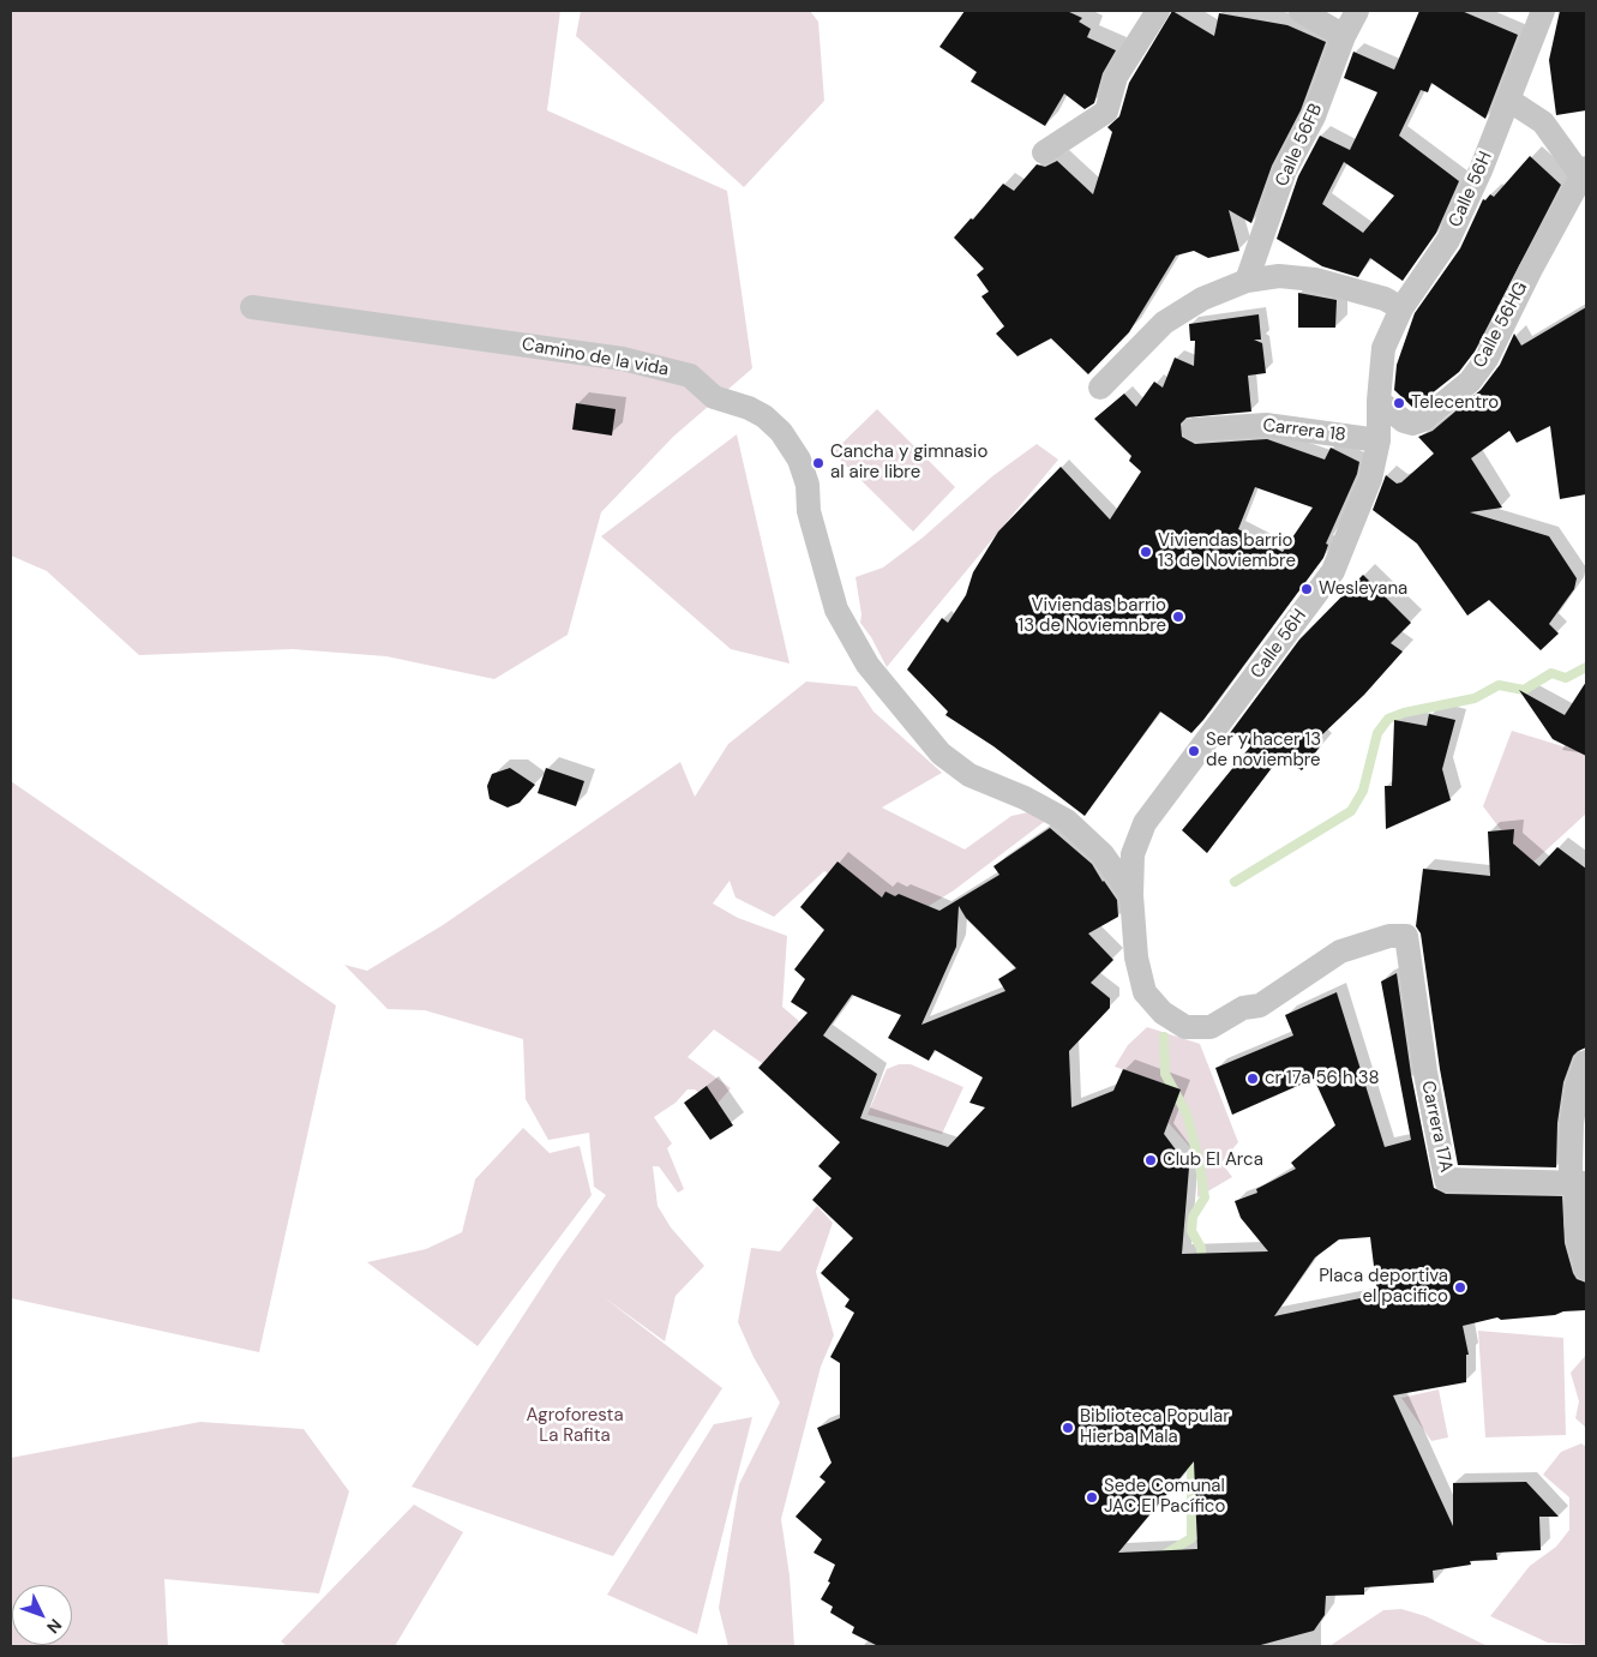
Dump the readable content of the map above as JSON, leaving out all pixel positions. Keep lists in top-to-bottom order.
{
  "streets": {
    "street": [
      "Calle 56FB",
      "Calle 56H",
      "Calle 56HG",
      "Camino de la vida",
      "Carrera 18",
      "Carrera 17A"
    ]
  },
  "crossings": [
    ["Calle 56H", "Calle 56HG"],
    ["Calle 56H", "Camino de la vida"],
    ["Calle 56H", "Carrera 18"],
    ["Calle 56H", "Carrera 17A"]
  ],
  "parks": ["Agroforesta La Rafita"],
  "places": [
    "Telecentro",
    "Cancha y gimnasio al aire libre",
    "Viviendas barrio 13 de Noviembre",
    "Wesleyana",
    "Viviendas barrio 13 de Noviemnbre",
    "Ser y hacer 13 de noviembre",
    "cr 17a 56 h 38",
    "Club El Arca",
    "Placa deportiva el pacifico",
    "Biblioteca Popular Hierba Mala",
    "Sede Comunal JAC El Pacífico"
  ],
  "north": "bottom right"
}
